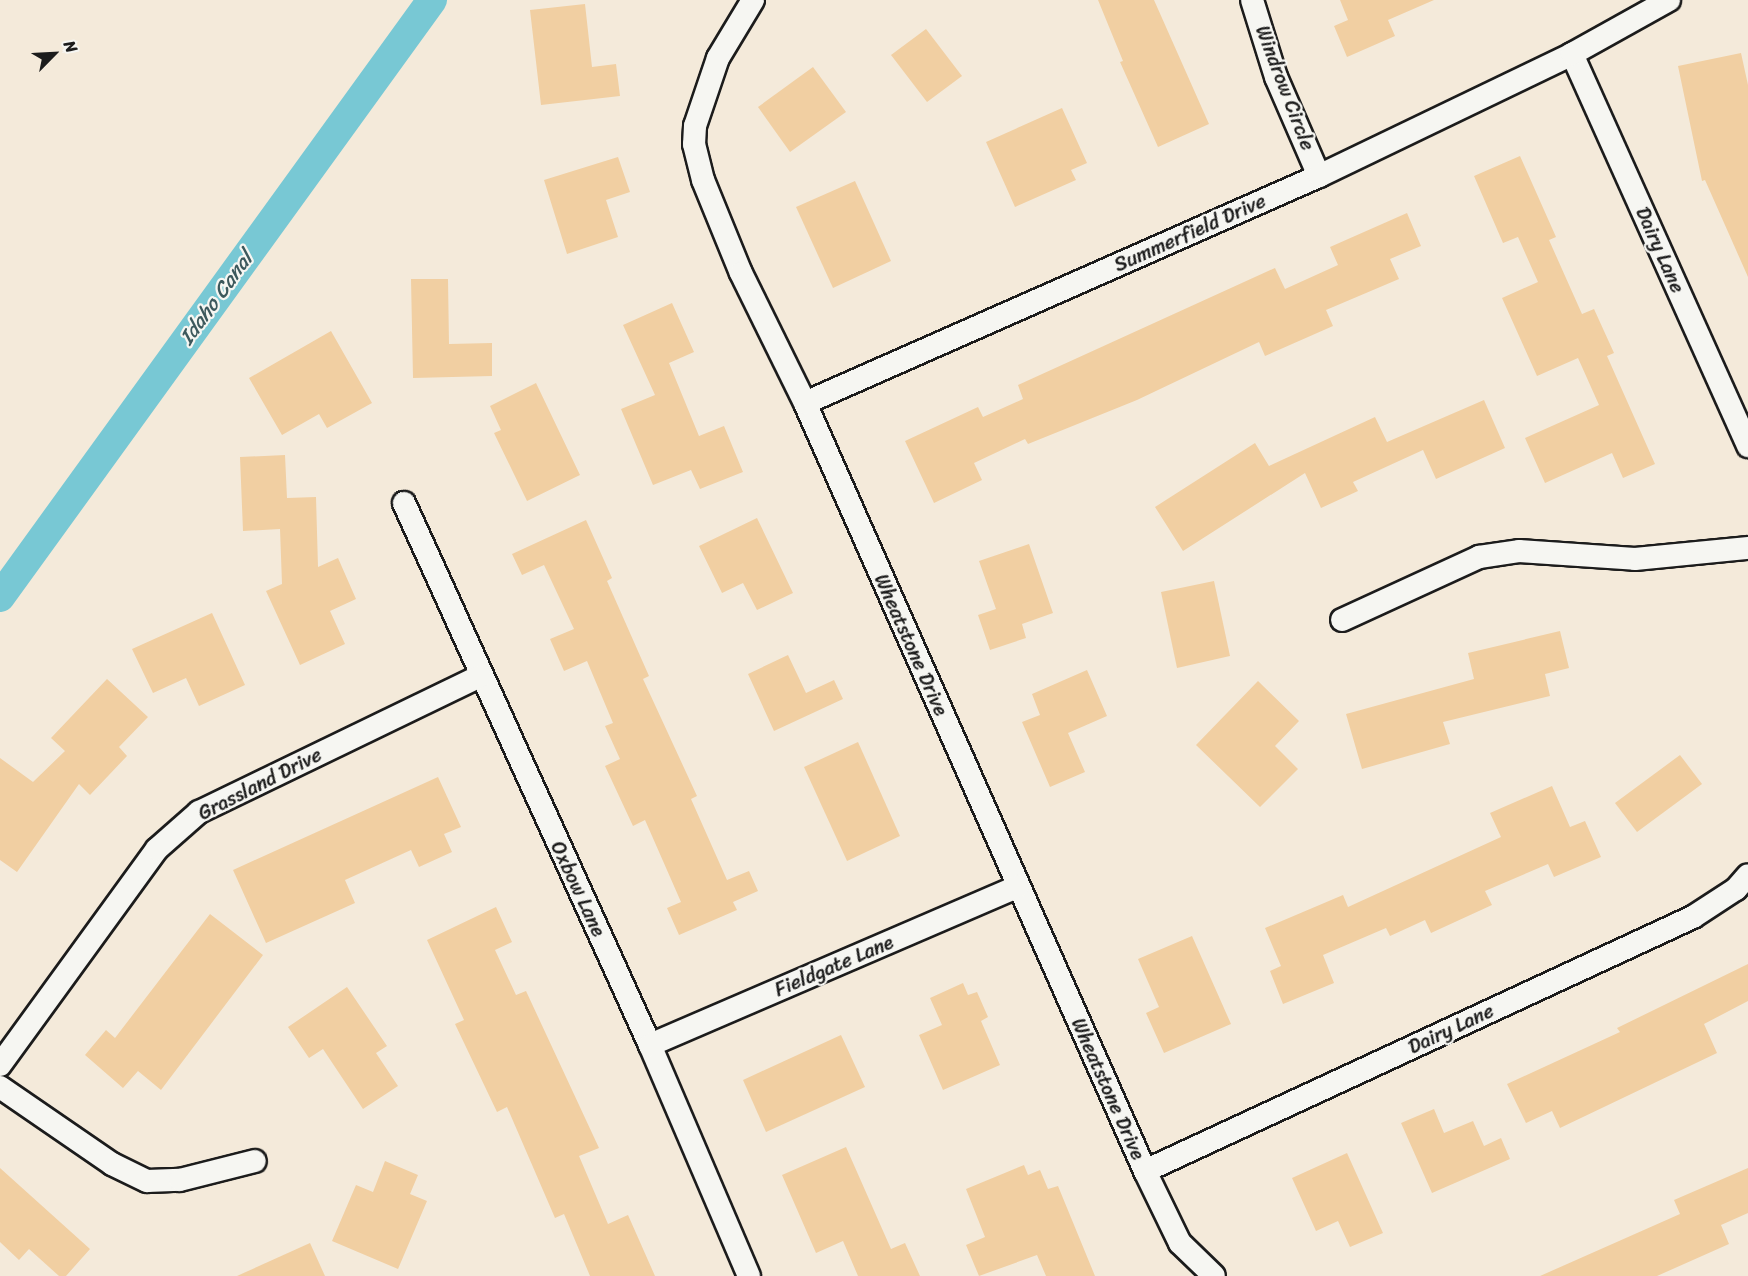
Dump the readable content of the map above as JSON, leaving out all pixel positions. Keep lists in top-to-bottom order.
{
  "streets": {
    "street": [
      "Windrow Circle",
      "Summerfield Drive",
      "Dairy Lane",
      "Wheatstone Drive",
      "Grassland Drive",
      "Oxbow Lane",
      "Fieldgate Lane"
    ]
  },
  "crossings": [
    ["Windrow Circle", "Summerfield Drive"],
    ["Summerfield Drive", "Dairy Lane"],
    ["Summerfield Drive", "Wheatstone Drive"],
    ["Dairy Lane", "Wheatstone Drive"],
    ["Wheatstone Drive", "Fieldgate Lane"],
    ["Grassland Drive", "Oxbow Lane"],
    ["Oxbow Lane", "Fieldgate Lane"]
  ],
  "water": ["Idaho Canal"],
  "north": "top right"
}
